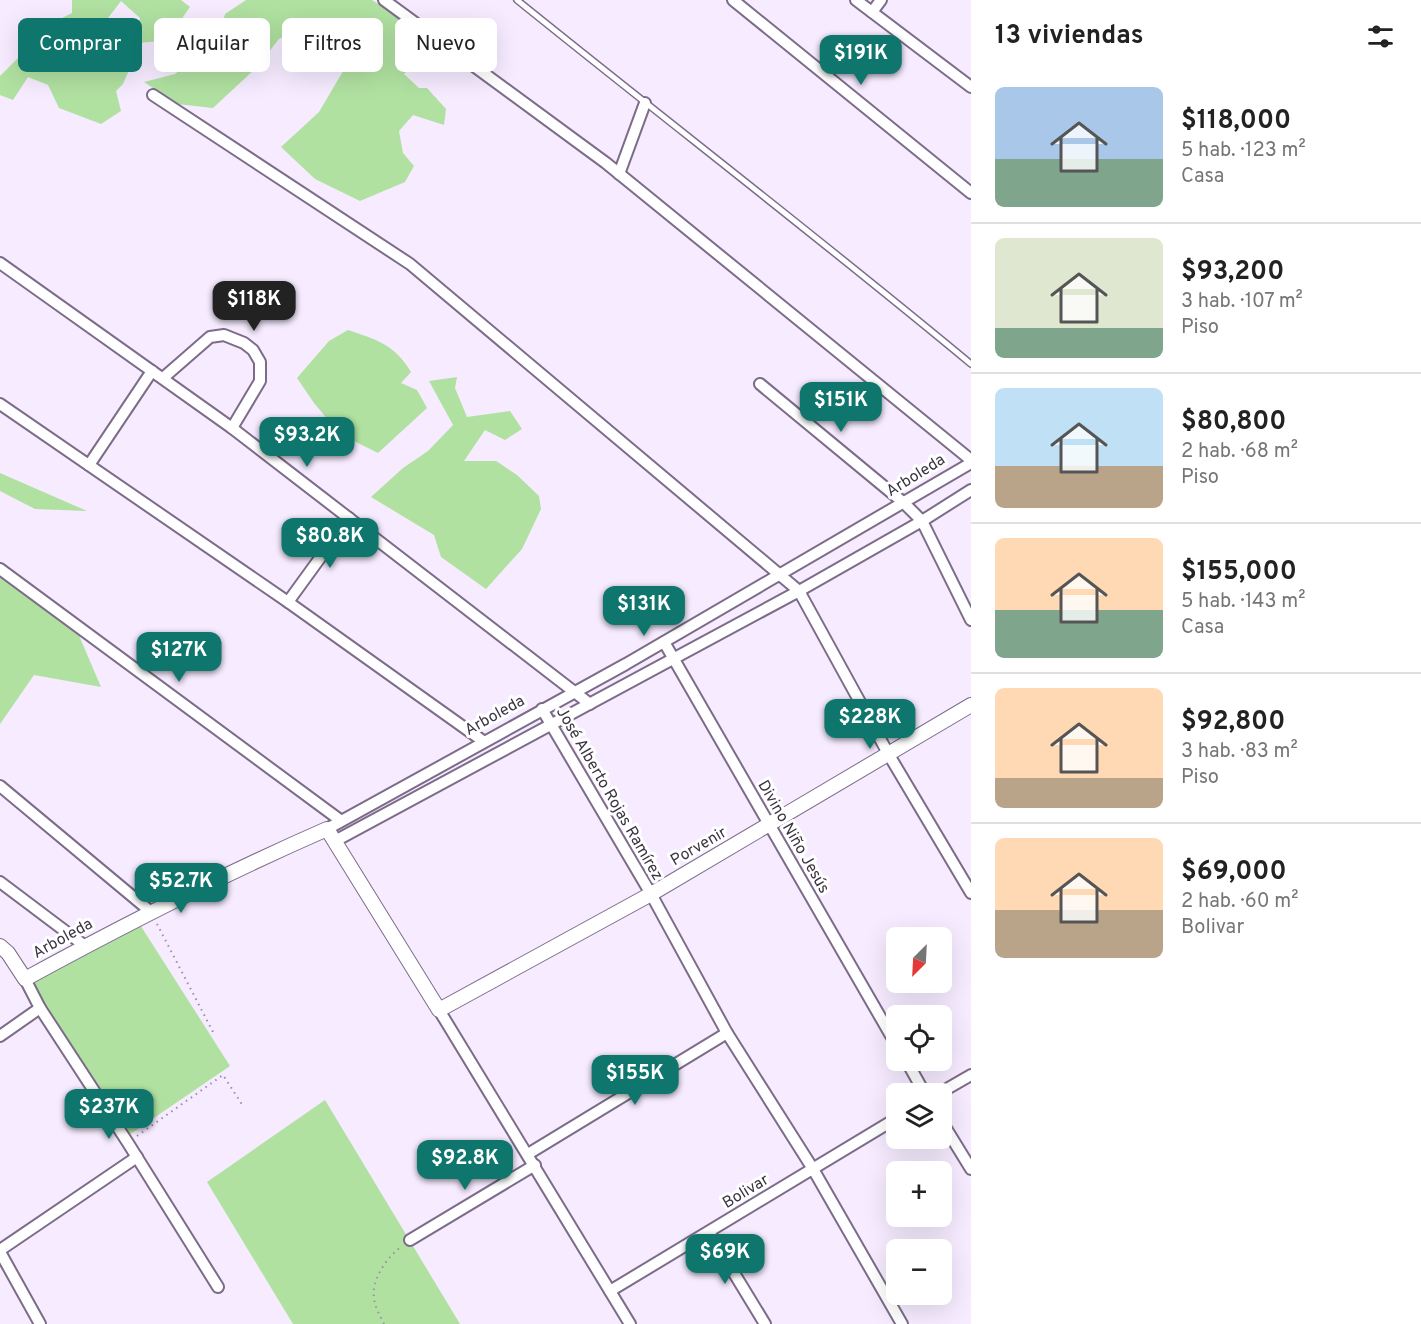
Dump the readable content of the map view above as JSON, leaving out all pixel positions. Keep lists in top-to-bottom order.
{
  "streets": {
    "street": [
      "Arboleda",
      "José Alberto Rojas Ramírez",
      "Divino Niño Jesús",
      "Porvenir",
      "Bolivar"
    ]
  },
  "crossings": [
    ["Arboleda", "José Alberto Rojas Ramírez"],
    ["Arboleda", "Divino Niño Jesús"],
    ["José Alberto Rojas Ramírez", "Porvenir"],
    ["José Alberto Rojas Ramírez", "Bolivar"],
    ["Divino Niño Jesús", "Porvenir"]
  ],
  "north": "bottom left",
  "page": {
    "heading": "13 viviendas",
    "chip": [
      "Comprar",
      "Alquilar",
      "Filtros",
      "Nuevo"
    ],
    "price": [
      "$191K",
      "$118K",
      "$151K",
      "$93.2K",
      "$80.8K",
      "$131K",
      "$127K",
      "$228K",
      "$52.7K",
      "$155K",
      "$237K",
      "$92.8K",
      "$69K"
    ],
    "list": [
      {
        "name": "$118,000",
        "note": "5 hab. · 123 m² · Casa"
      },
      {
        "name": "$93,200",
        "note": "3 hab. · 107 m² · Piso"
      },
      {
        "name": "$80,800",
        "note": "2 hab. · 68 m² · Piso"
      },
      {
        "name": "$155,000",
        "note": "5 hab. · 143 m² · Casa"
      },
      {
        "name": "$92,800",
        "note": "3 hab. · 83 m² · Piso"
      },
      {
        "name": "$69,000",
        "note": "2 hab. · 60 m² · Bolivar"
      }
    ],
    "map_buttons": ["+", "−"]
  }
}
